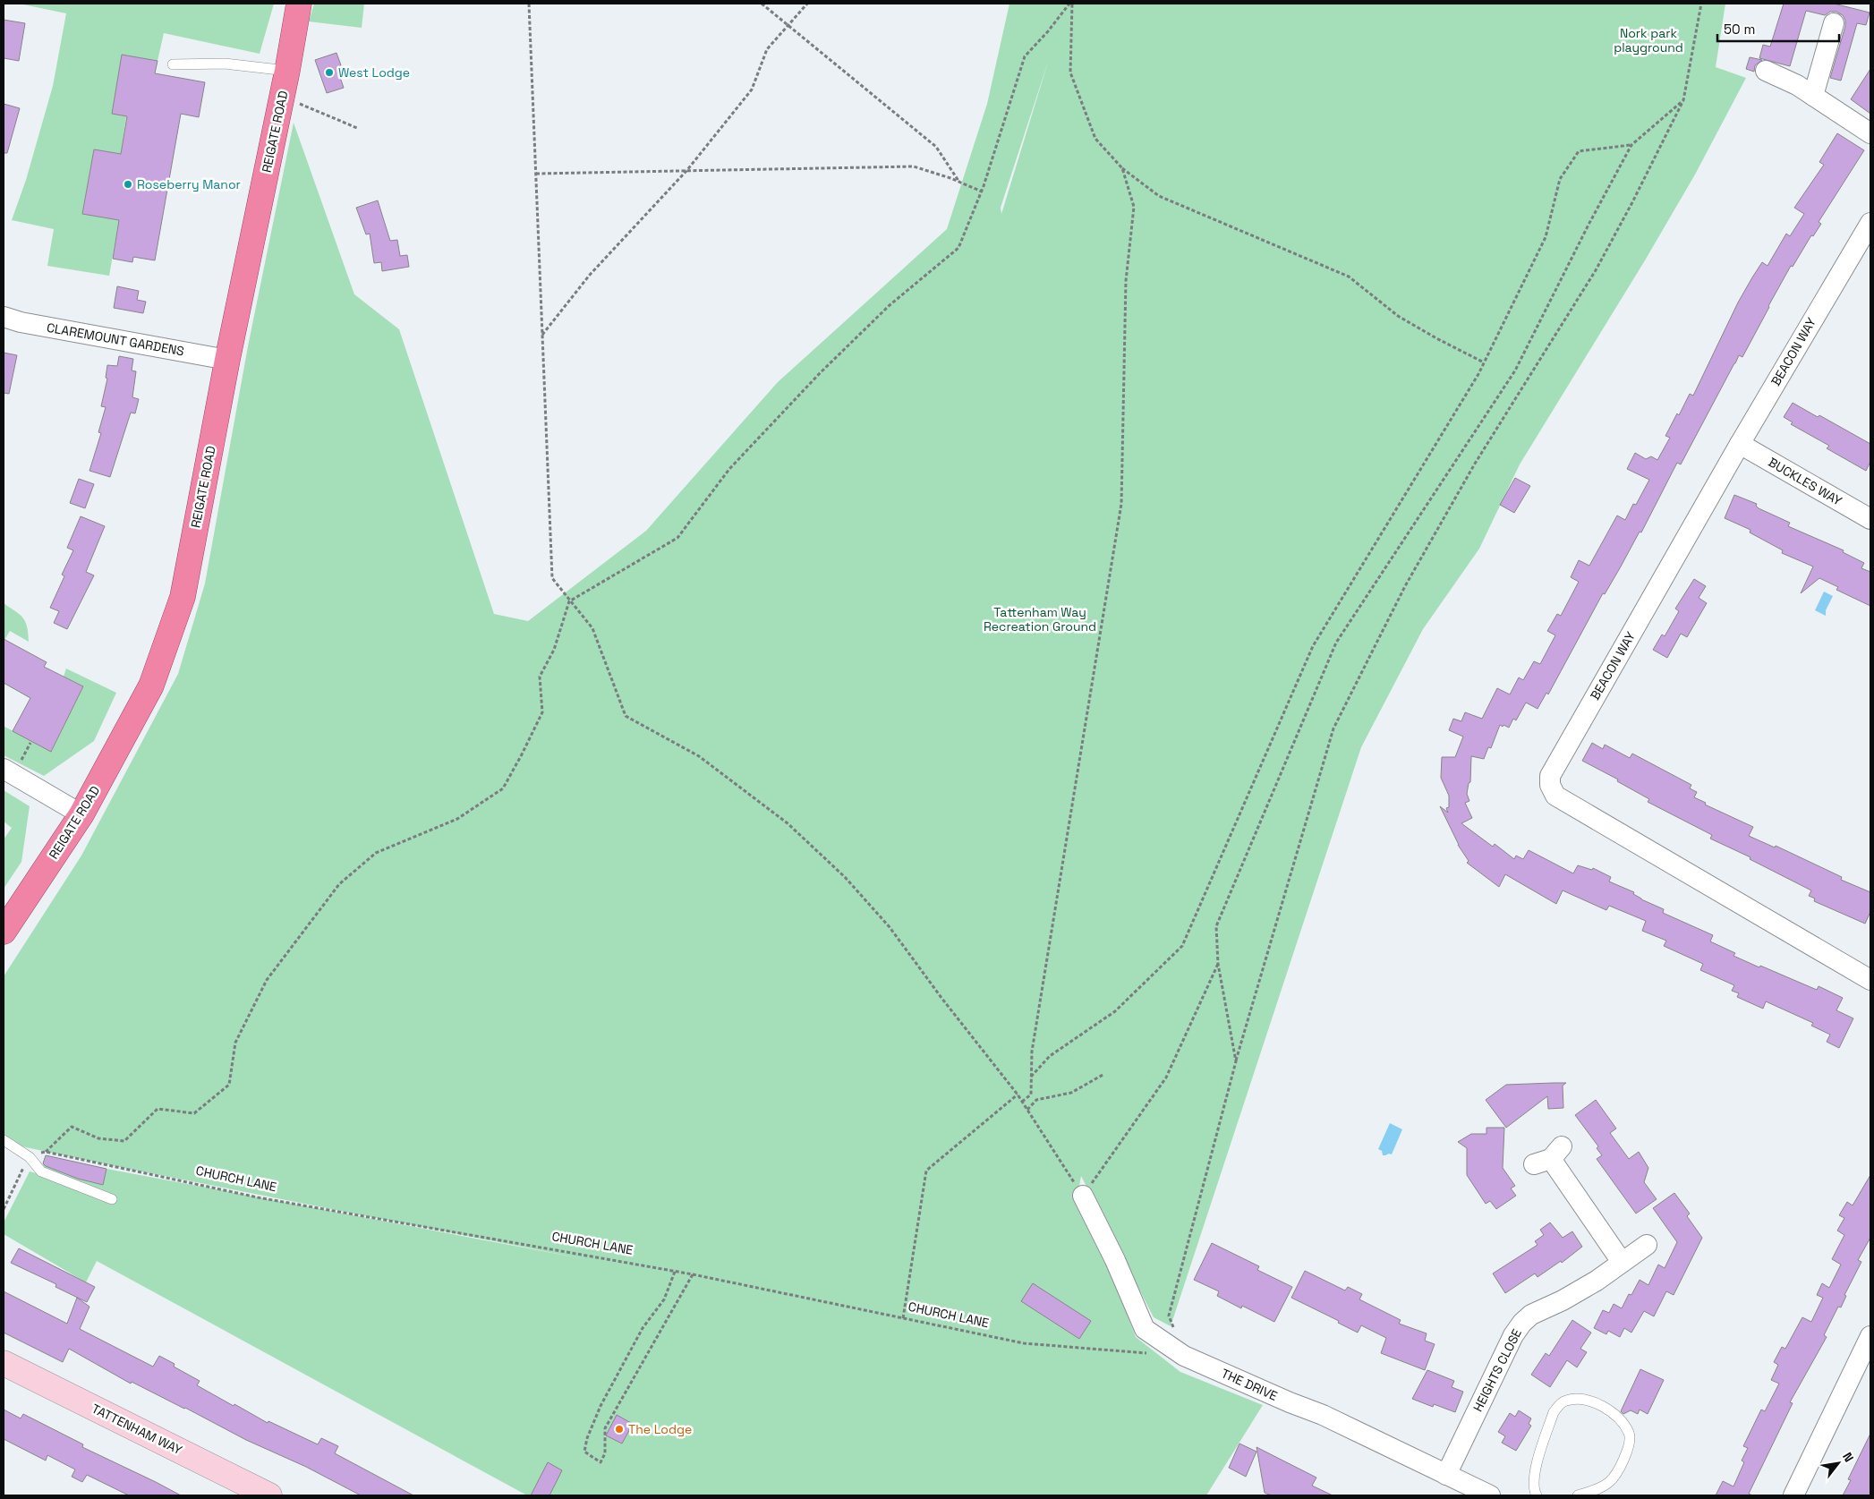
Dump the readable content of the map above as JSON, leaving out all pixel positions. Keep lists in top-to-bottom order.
{
  "streets": {
    "highway": ["REIGATE ROAD"],
    "main road": ["TATTENHAM WAY"],
    "street": [
      "CLAREMOUNT GARDENS",
      "BEACON WAY",
      "BUCKLES WAY",
      "HEIGHTS CLOSE",
      "THE DRIVE"
    ],
    "path": ["CHURCH LANE"]
  },
  "crossings": [
    ["REIGATE ROAD", "CLAREMOUNT GARDENS"],
    ["BEACON WAY", "BUCKLES WAY"],
    ["HEIGHTS CLOSE", "THE DRIVE"]
  ],
  "parks": ["Nork park playground", "Tattenham Way Recreation Ground"],
  "places": ["West Lodge", "Roseberry Manor", "The Lodge"],
  "scale_bar": "50 m",
  "north": "top right"
}
